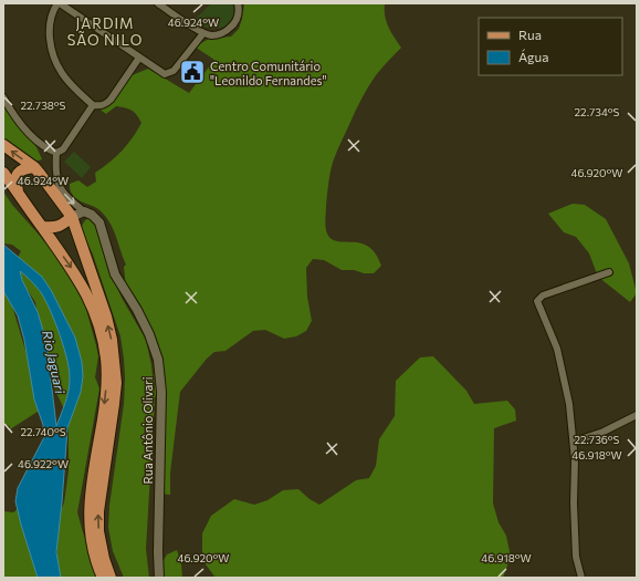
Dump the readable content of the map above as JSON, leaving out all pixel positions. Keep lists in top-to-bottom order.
{
  "streets": {
    "street": ["Rua Antônio Olivari"]
  },
  "districts": ["JARDIM SÃO NILO"],
  "water": ["Rio Jaguari"],
  "places": {
    "public building": ["Centro Comunitário \"Leonildo Fernandes\""]
  },
  "legend": ["Rua", "Água"],
  "coordinates": [
    "46.924°W",
    "22.738°S",
    "22.734°S",
    "46.920°W",
    "22.740°S",
    "22.736°S",
    "46.918°W",
    "46.922°W"
  ]
}
